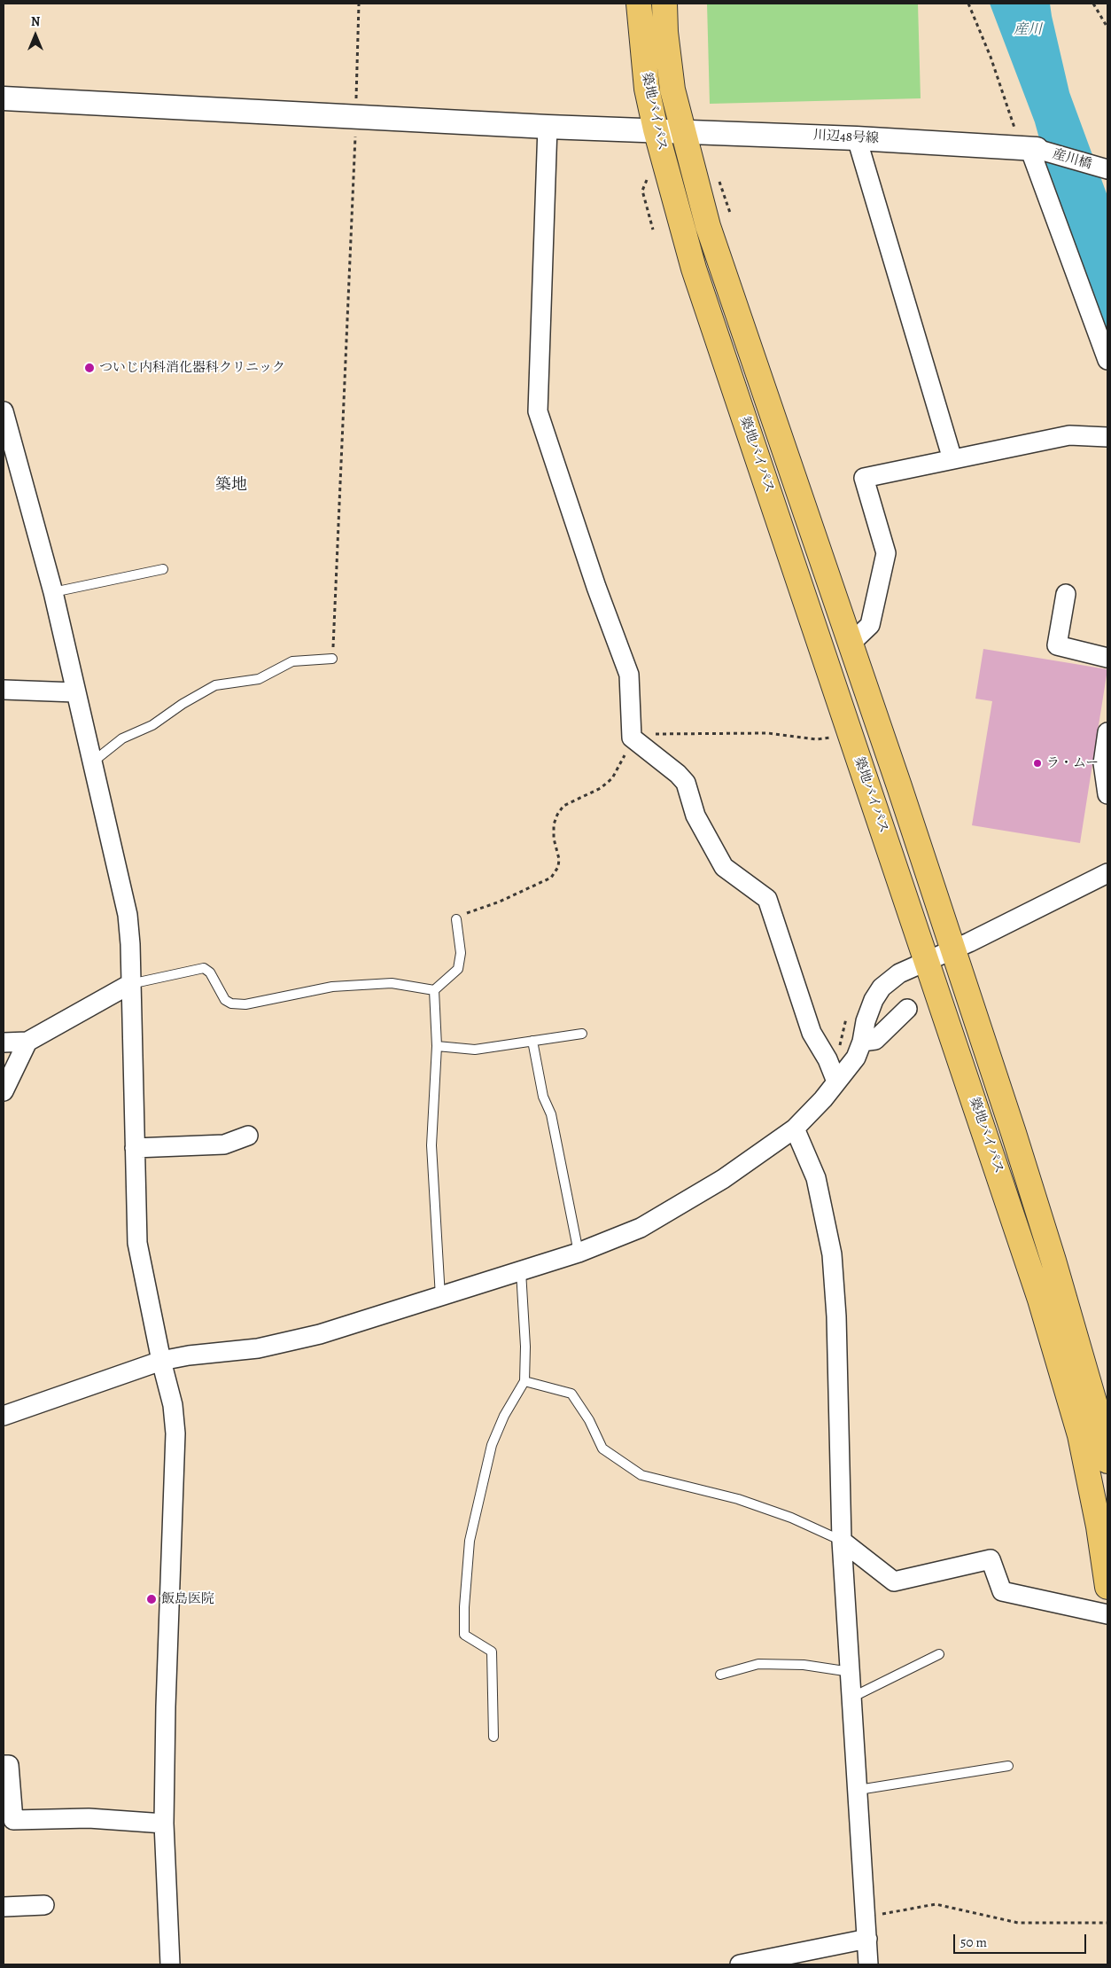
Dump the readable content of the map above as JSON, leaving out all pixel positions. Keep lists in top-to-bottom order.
{
  "streets": {
    "highway": ["築地バイパス"],
    "street": ["川辺48号線", "産川橋"]
  },
  "crossings": [
    ["築地バイパス", "川辺48号線"],
    ["川辺48号線", "産川橋"]
  ],
  "districts": ["築地"],
  "water": ["産川"],
  "places": ["ついじ内科消化器科クリニック", "ラ・ムー", "飯島医院"],
  "scale_bar": "50 m",
  "north": "top"
}
